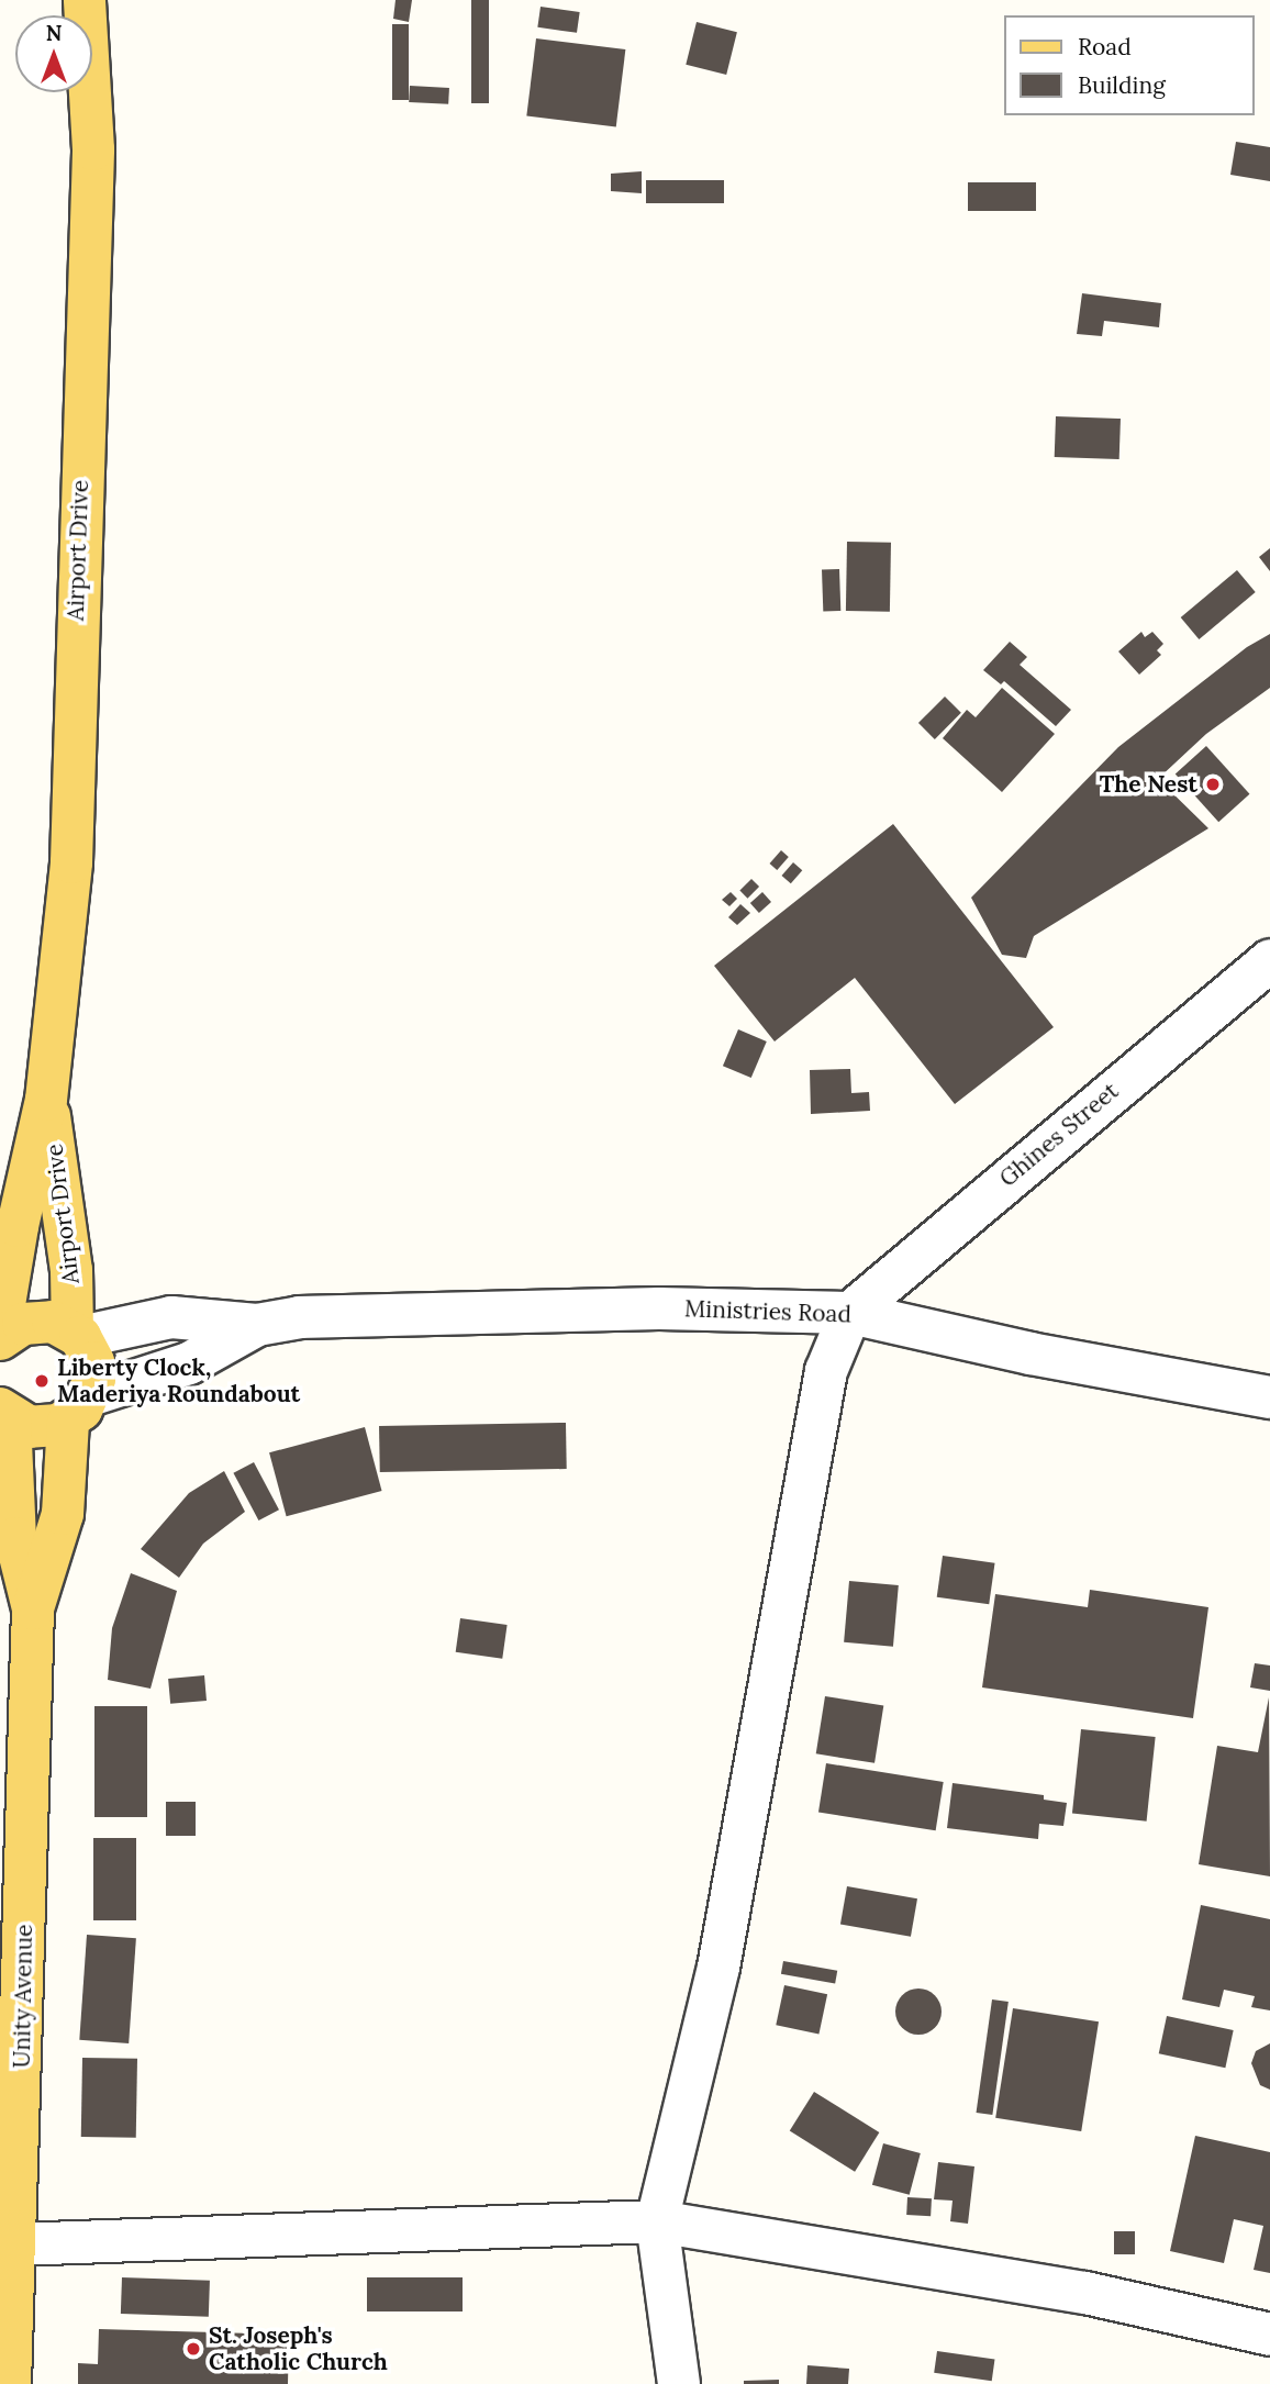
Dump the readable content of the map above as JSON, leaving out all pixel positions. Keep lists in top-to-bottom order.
{
  "streets": {
    "main road": ["Airport Drive", "Unity Avenue"],
    "street": ["Ghines Street", "Ministries Road"]
  },
  "crossings": [
    ["Airport Drive", "Ministries Road"],
    ["Airport Drive", "Unity Avenue"],
    ["Ghines Street", "Ministries Road"],
    ["Ministries Road", "Unity Avenue"]
  ],
  "places": ["The Nest", "Liberty Clock, Maderiya Roundabout", "St. Joseph's Catholic Church"],
  "legend": ["Road", "Building"],
  "north": "top"
}
